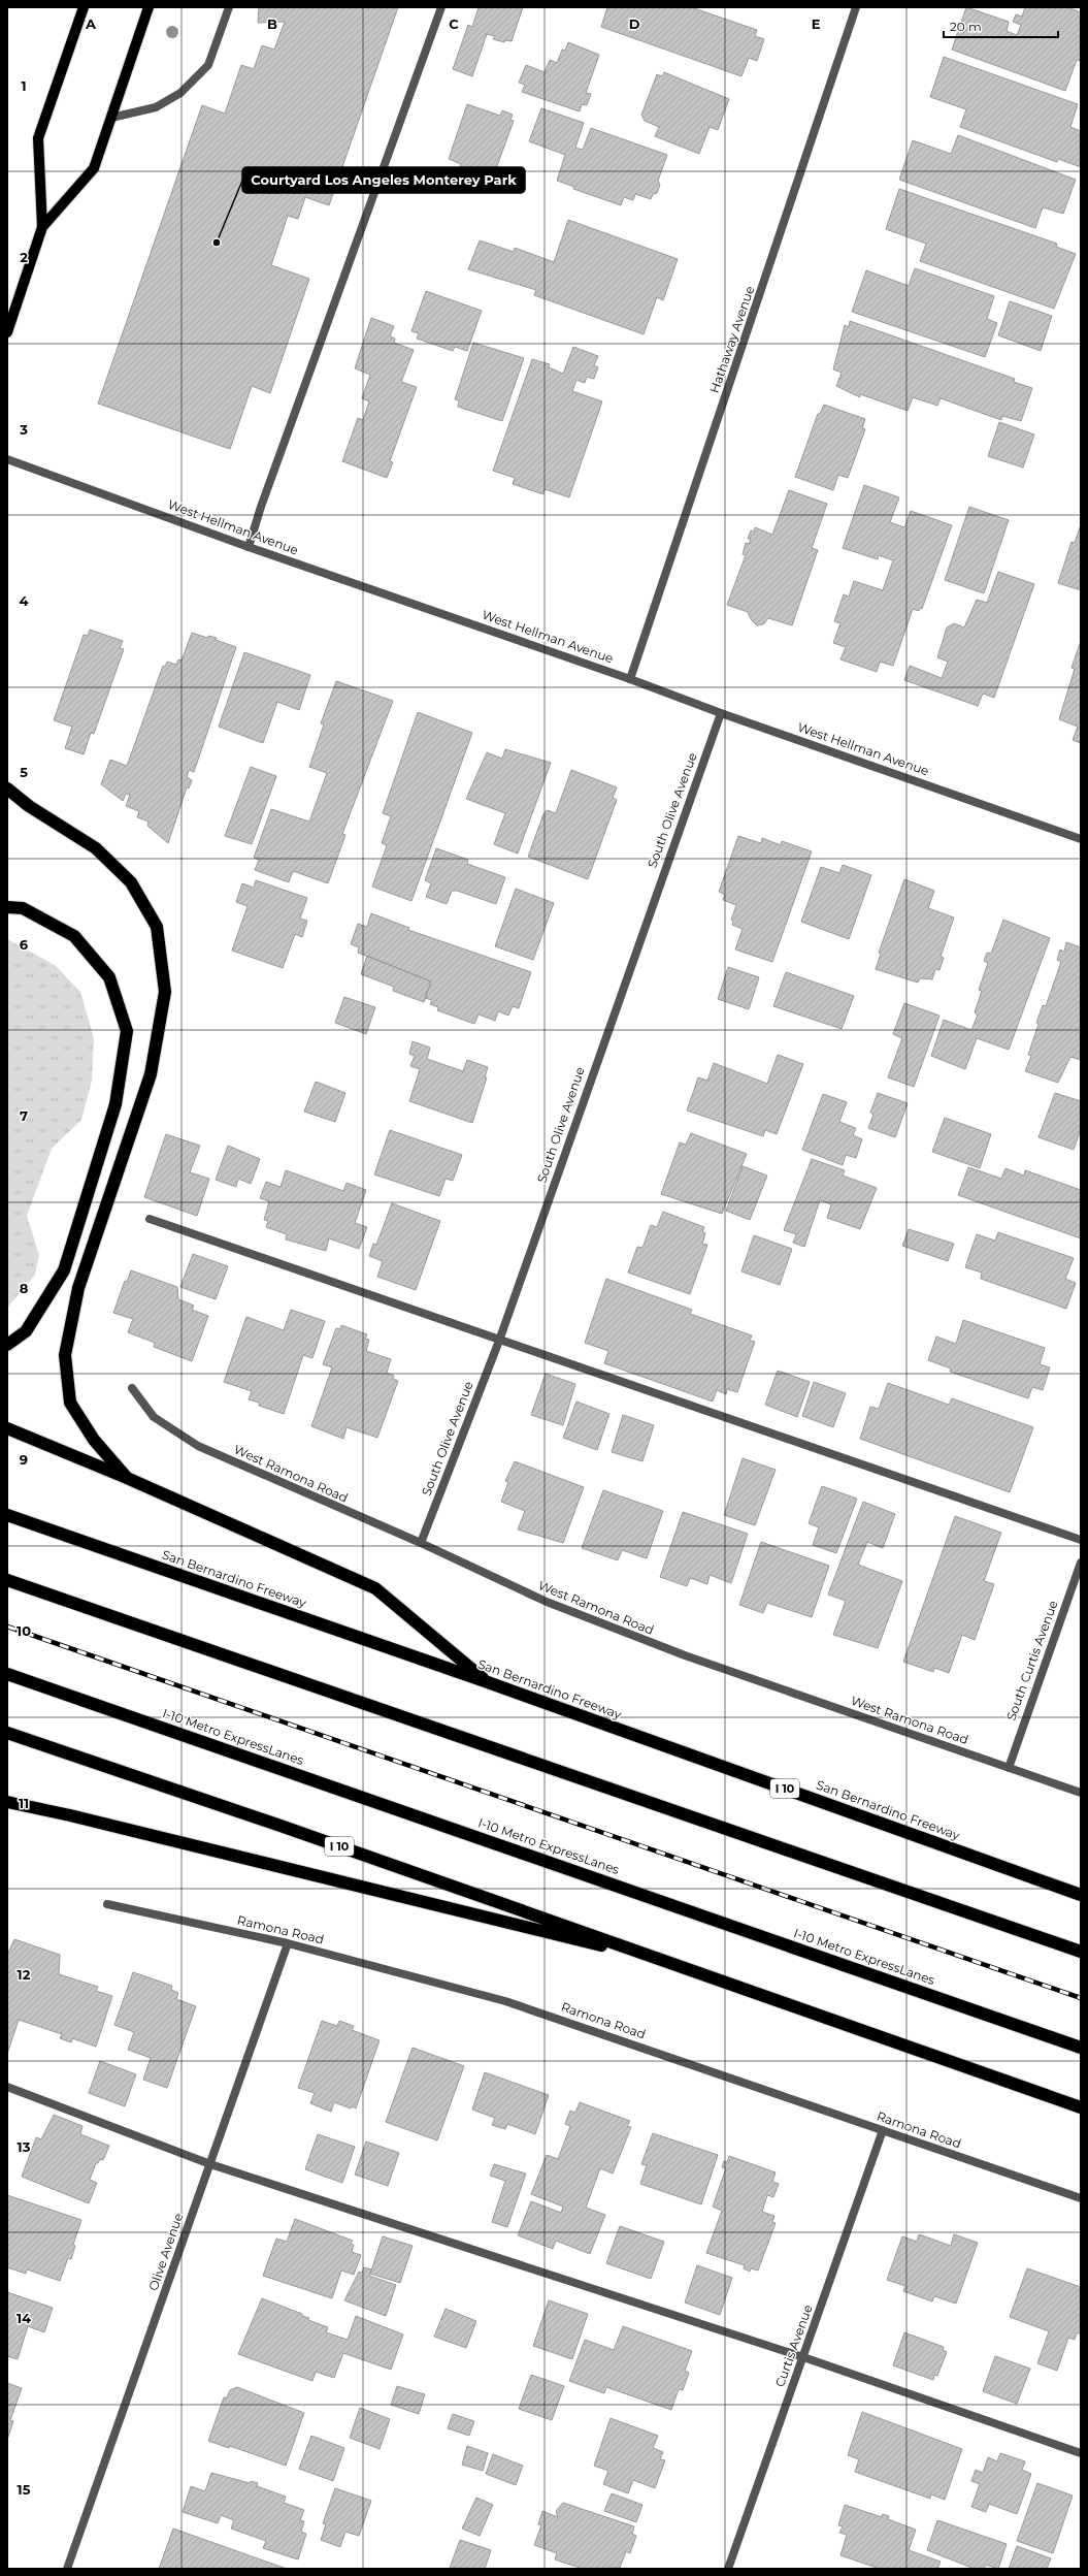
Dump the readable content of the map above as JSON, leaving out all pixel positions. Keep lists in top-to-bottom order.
{
  "streets": {
    "highway": ["San Bernardino Freeway", "I-10 Metro ExpressLanes", "I 10"],
    "street": [
      "Hathaway Avenue",
      "West Hellman Avenue",
      "South Olive Avenue",
      "West Ramona Road",
      "South Curtis Avenue",
      "Ramona Road",
      "Olive Avenue",
      "Curtis Avenue"
    ]
  },
  "crossings": [
    ["Hathaway Avenue", "West Hellman Avenue"],
    ["West Hellman Avenue", "South Olive Avenue"],
    ["South Olive Avenue", "West Ramona Road"],
    ["West Ramona Road", "South Curtis Avenue"],
    ["Ramona Road", "Olive Avenue"],
    ["Ramona Road", "Curtis Avenue"]
  ],
  "places": ["Courtyard Los Angeles Monterey Park"],
  "scale_bar": "20 m",
  "grid": {
    "columns": [
      "A",
      "B",
      "C",
      "D",
      "E"
    ],
    "rows": [
      "1",
      "2",
      "3",
      "4",
      "5",
      "6",
      "7",
      "8",
      "9",
      "10",
      "11",
      "12",
      "13",
      "14",
      "15"
    ]
  }
}
